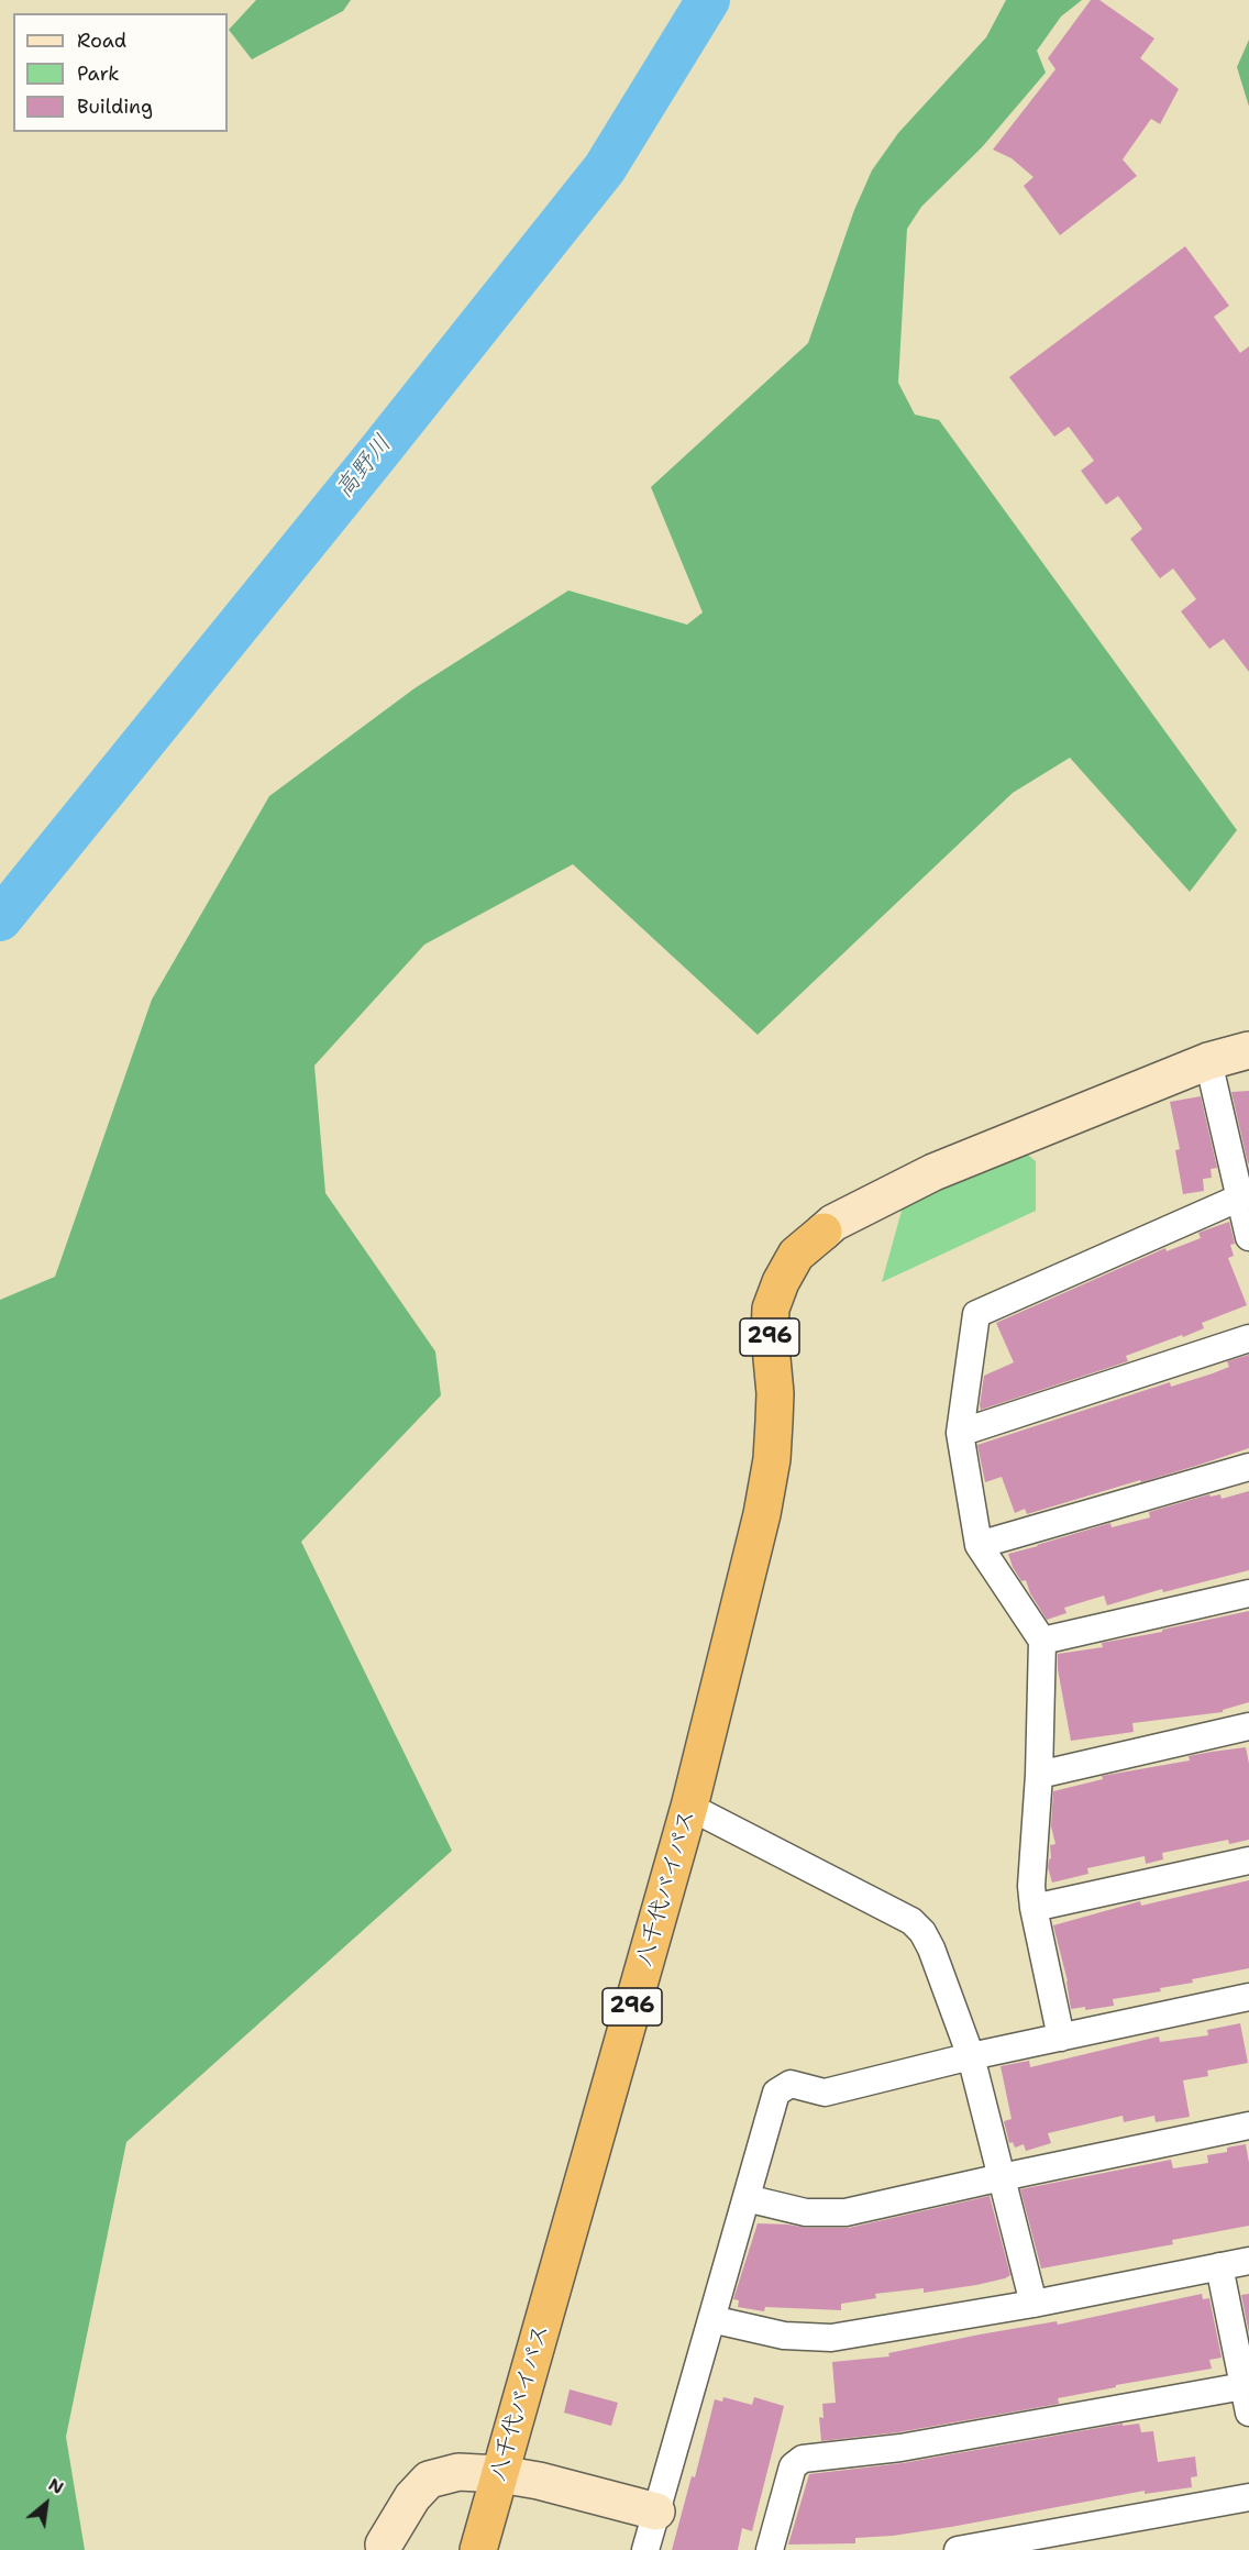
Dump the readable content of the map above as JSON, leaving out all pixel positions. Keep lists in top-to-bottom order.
{
  "streets": {
    "highway": ["296", "八千代バイパス"]
  },
  "water": ["高野川"],
  "legend": ["Road", "Park", "Building"],
  "north": "top right"
}
